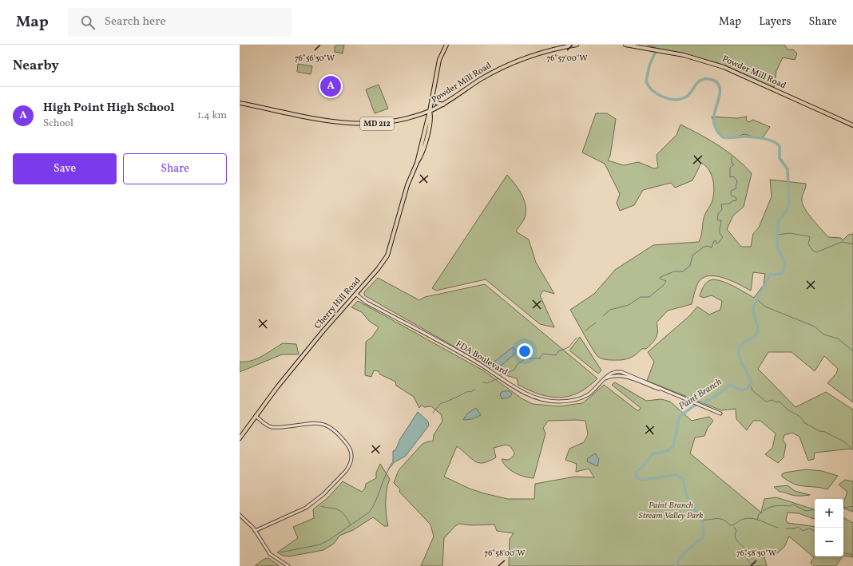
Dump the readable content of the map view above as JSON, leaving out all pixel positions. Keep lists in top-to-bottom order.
{
  "streets": {
    "main road": ["Powder Mill Road", "MD 212", "Cherry Hill Road"],
    "street": ["FDA Boulevard"]
  },
  "crossings": [
    ["Powder Mill Road", "Cherry Hill Road"],
    ["Cherry Hill Road", "FDA Boulevard"]
  ],
  "water": ["Paint Branch"],
  "parks": ["Paint Branch Stream Valley Park"],
  "page": {
    "header": "Map",
    "search": "Search here",
    "nav": ["Map", "Layers", "Share"],
    "heading": "Nearby",
    "pins": "A",
    "list": [
      {
        "mark": "A",
        "name": "High Point High School",
        "note": "School",
        "value": "1.4 km"
      }
    ],
    "buttons": ["Save", "Share"],
    "map_buttons": ["+", "−"]
  },
  "coordinates": [
    "76°56'30\"W",
    "76°57'00\"W",
    "76°58'00\"W",
    "76°58'30\"W"
  ]
}
